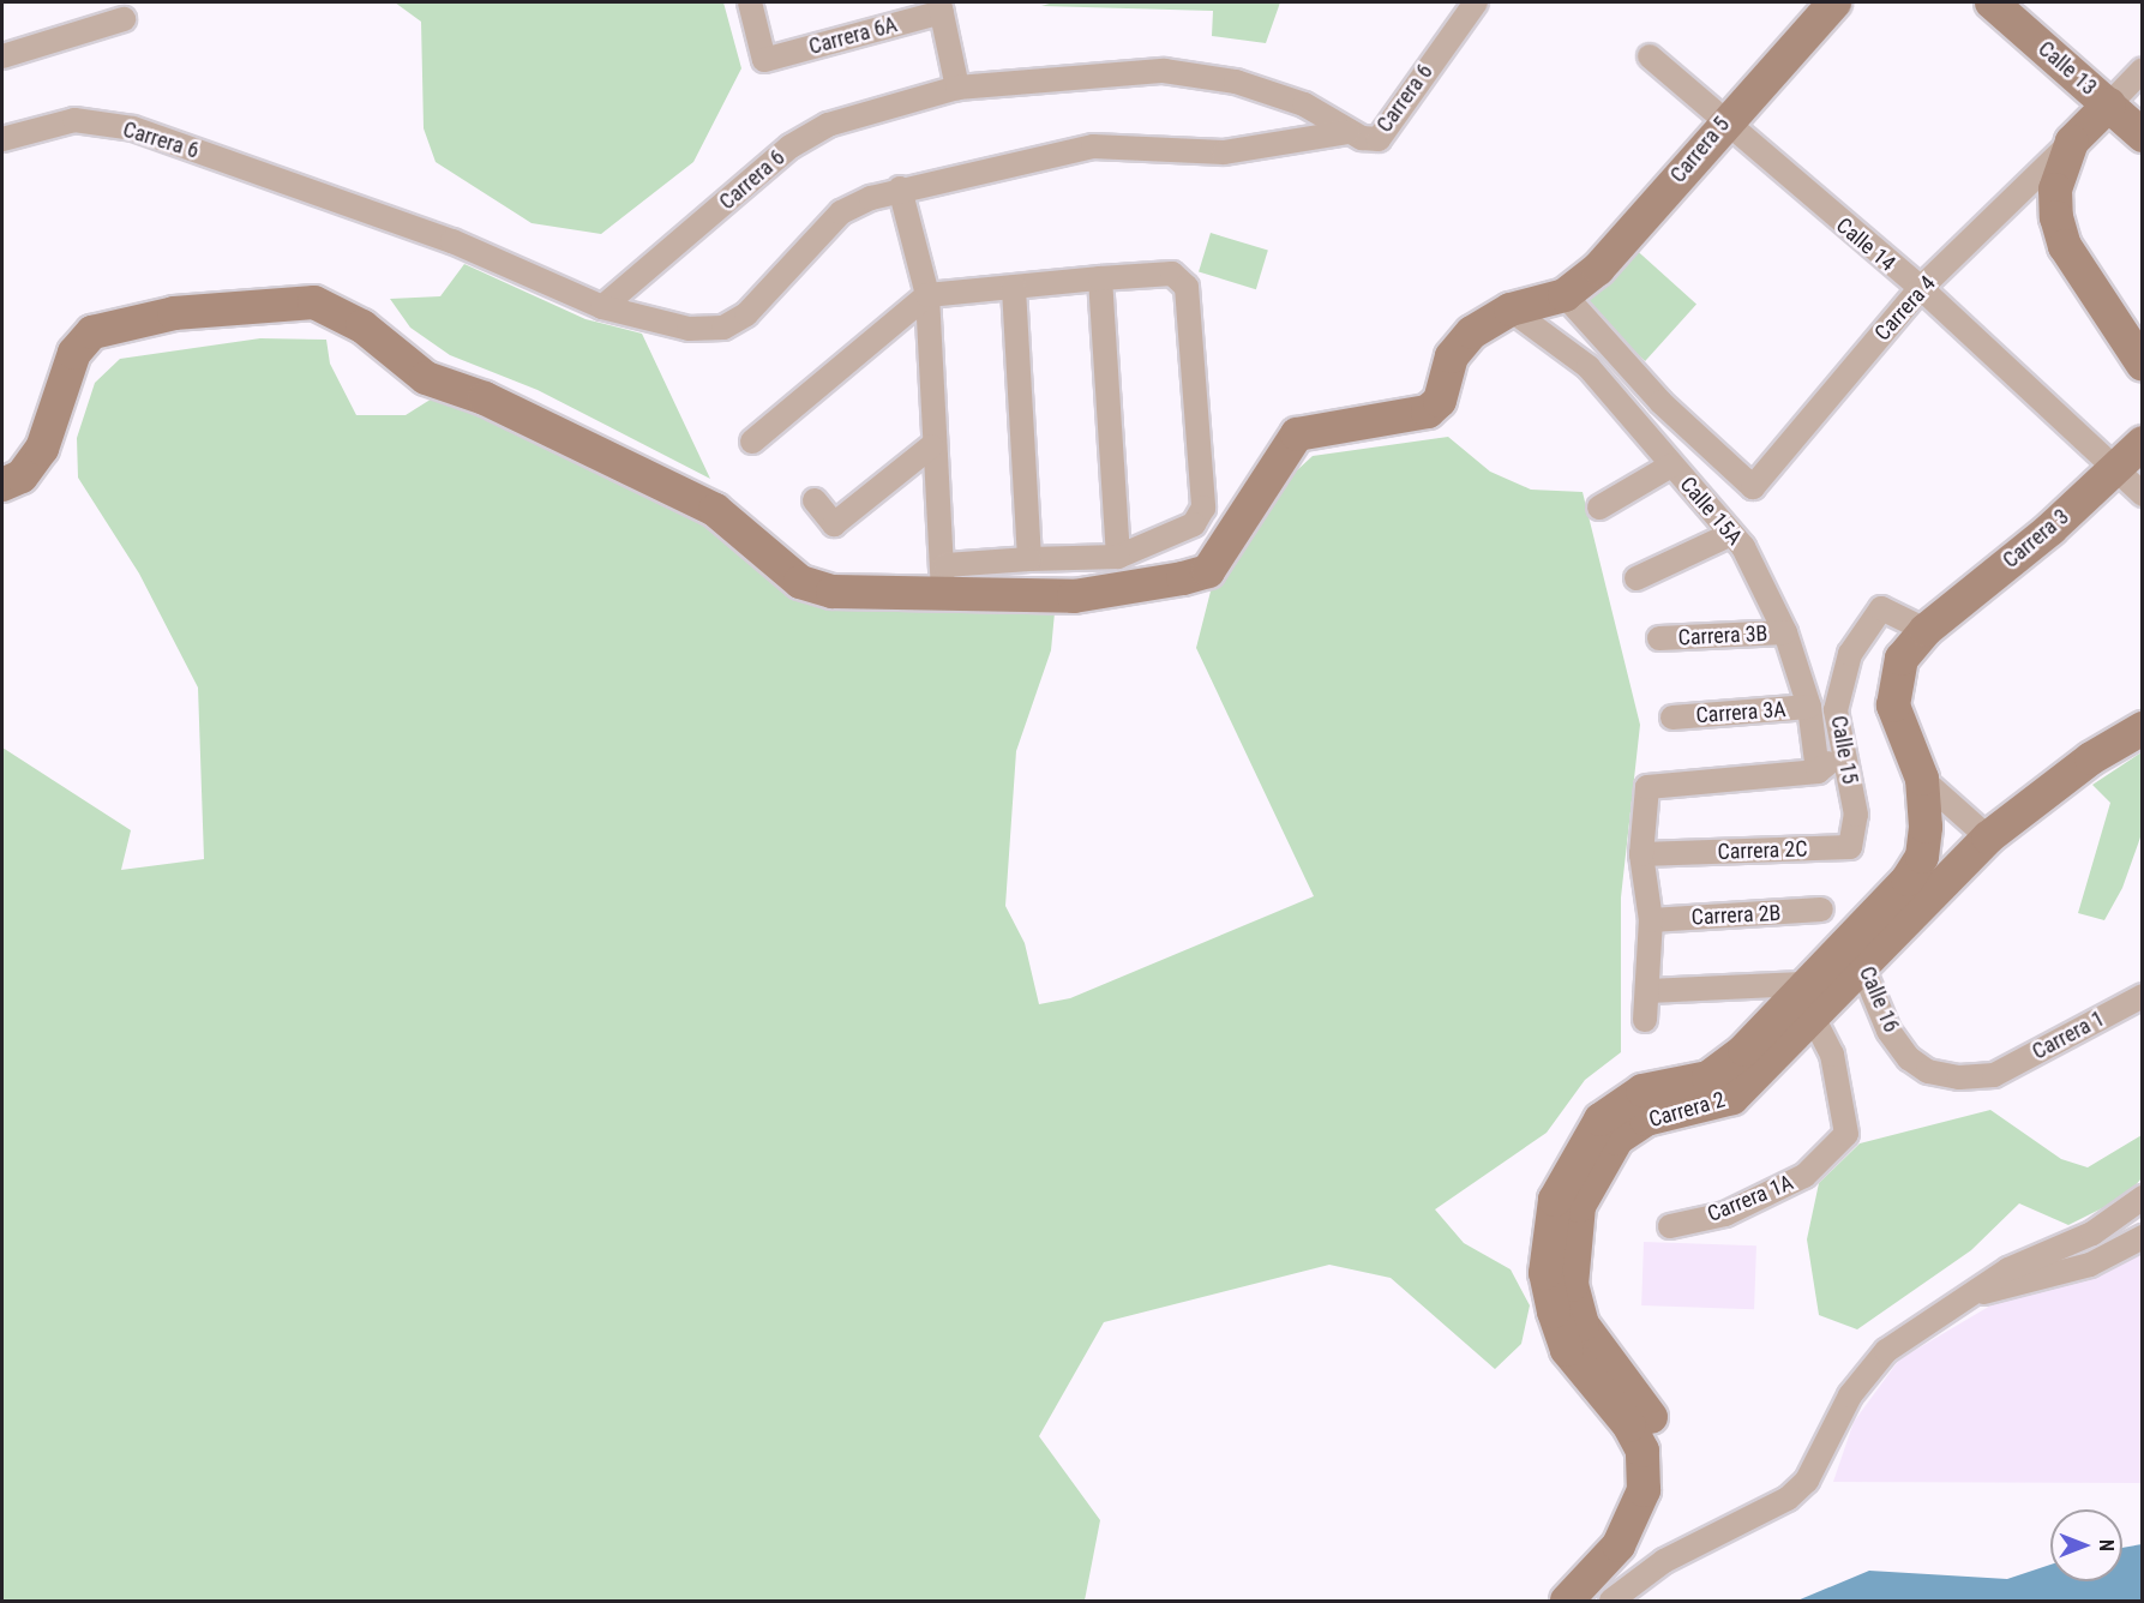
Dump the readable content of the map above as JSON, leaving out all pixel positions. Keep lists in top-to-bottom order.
{
  "streets": {
    "street": [
      "Carrera 6A",
      "Calle 13",
      "Carrera 6",
      "Carrera 5",
      "Calle 14",
      "Carrera 4",
      "Calle 15A",
      "Carrera 3",
      "Carrera 3B",
      "Carrera 3A",
      "Calle 15",
      "Carrera 2C",
      "Carrera 2B",
      "Calle 16",
      "Carrera 1",
      "Carrera 2",
      "Carrera 1A"
    ]
  },
  "crossings": [
    ["Calle 13", "Carrera 4"],
    ["Carrera 5", "Calle 14"],
    ["Carrera 5", "Carrera 4"],
    ["Calle 14", "Carrera 4"],
    ["Calle 14", "Carrera 3"],
    ["Calle 15A", "Carrera 3B"],
    ["Calle 15A", "Carrera 3A"],
    ["Carrera 3", "Calle 15"],
    ["Calle 15", "Carrera 2C"],
    ["Calle 16", "Carrera 1"],
    ["Calle 16", "Carrera 2"],
    ["Carrera 2", "Carrera 1A"]
  ],
  "north": "right"
}
